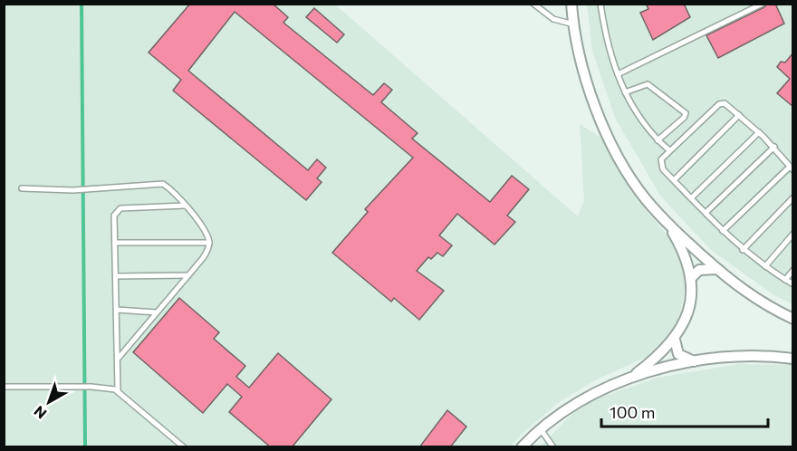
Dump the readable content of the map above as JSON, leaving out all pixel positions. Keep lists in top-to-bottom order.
{
  "scale_bar": "100 m",
  "north": "bottom left"
}
